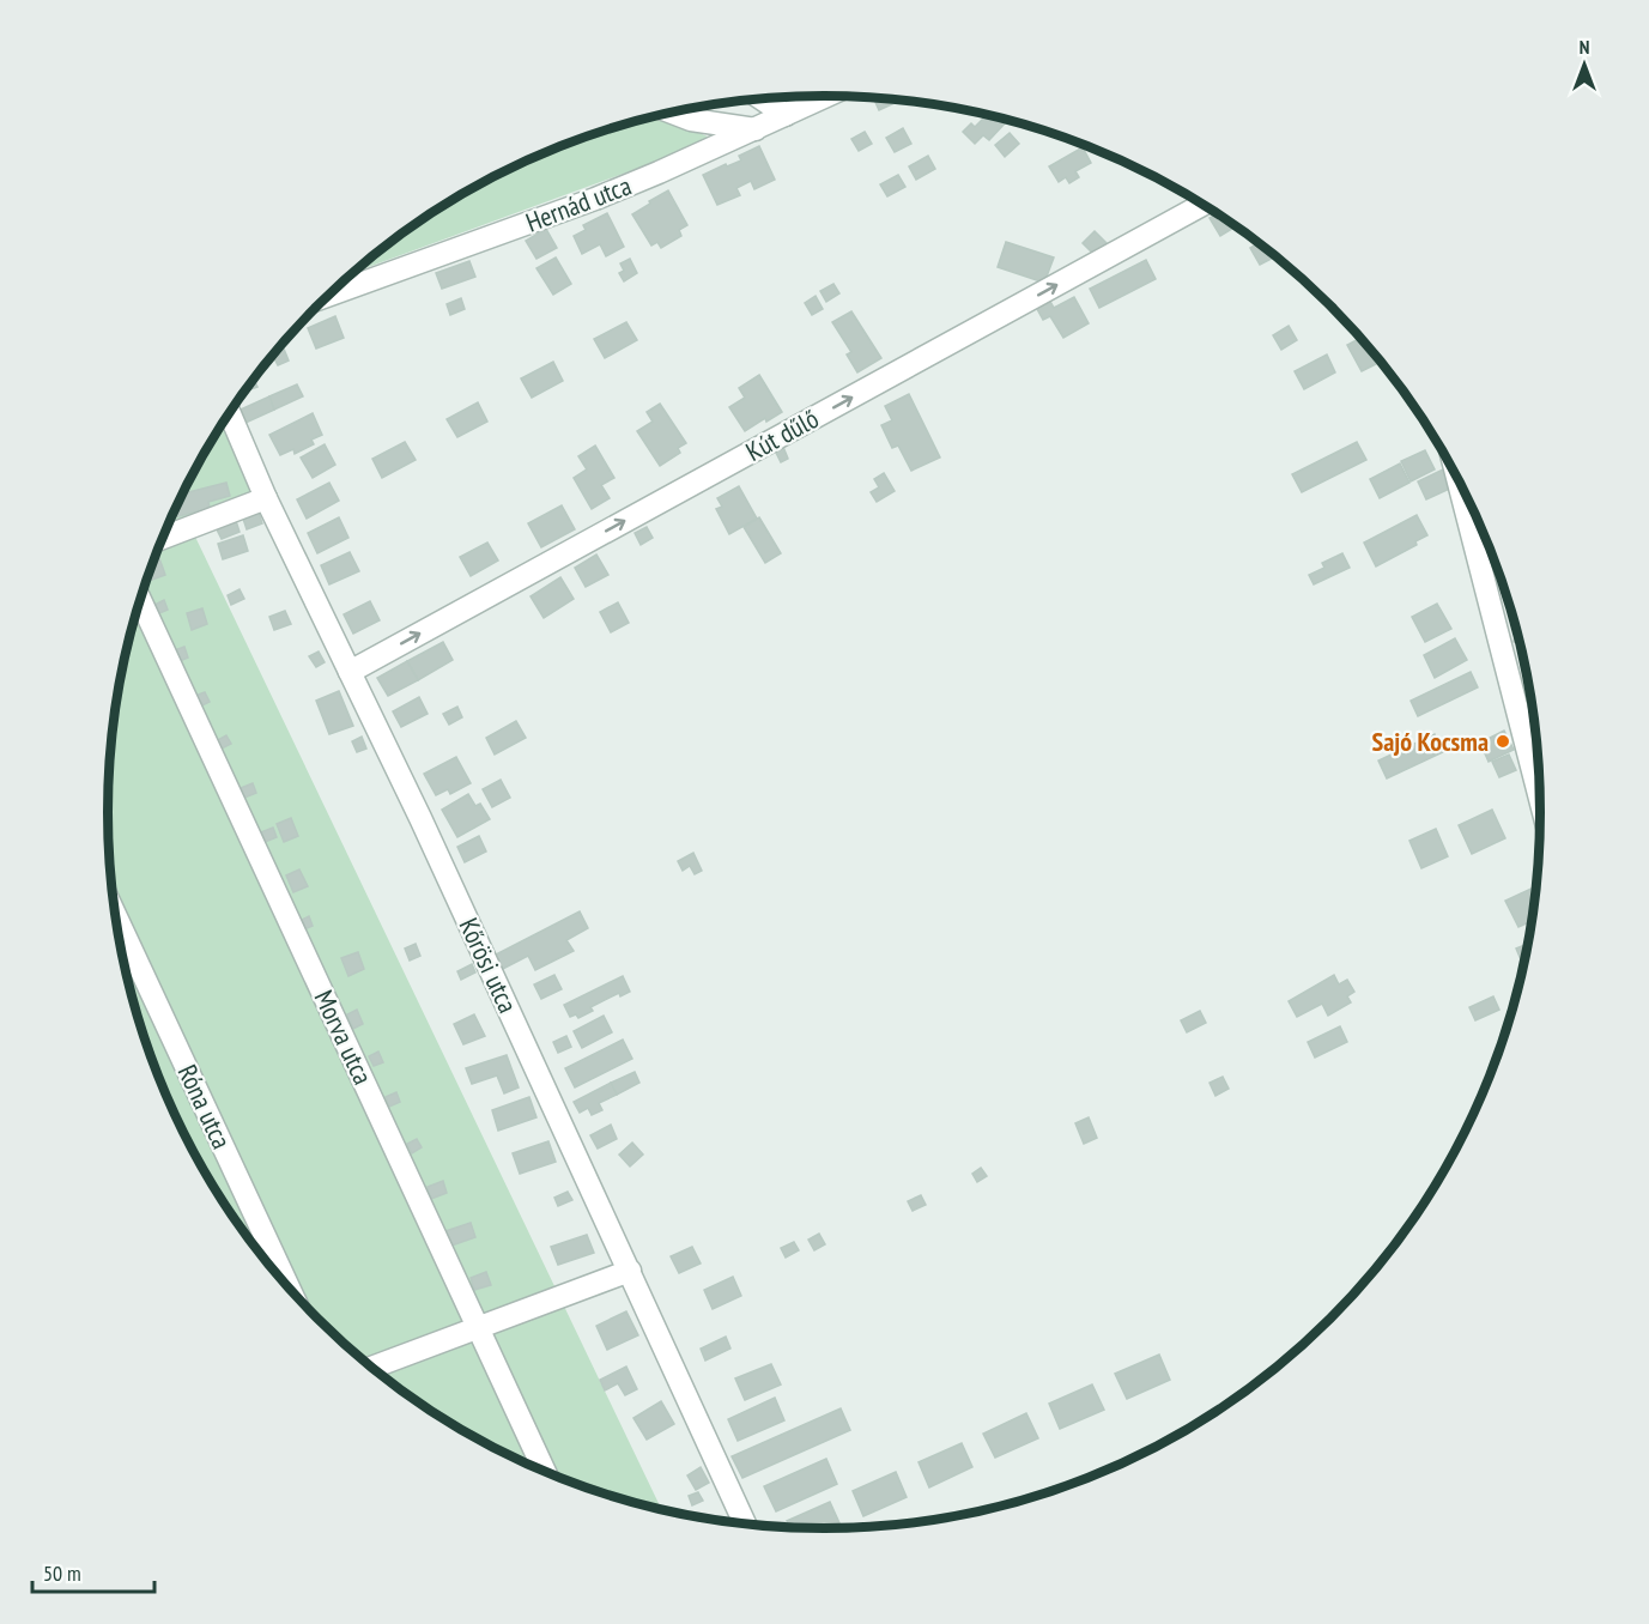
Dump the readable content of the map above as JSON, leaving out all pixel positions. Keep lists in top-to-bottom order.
{
  "streets": {
    "street": [
      "Hernád utca",
      "Kút dűlő",
      "Kőrösi utca",
      "Morva utca",
      "Róna utca"
    ]
  },
  "crossings": [
    ["Kút dűlő", "Kőrösi utca"]
  ],
  "one_way": ["Kút dűlő"],
  "places": ["Sajó Kocsma"],
  "scale_bar": "50 m",
  "north": "top"
}
